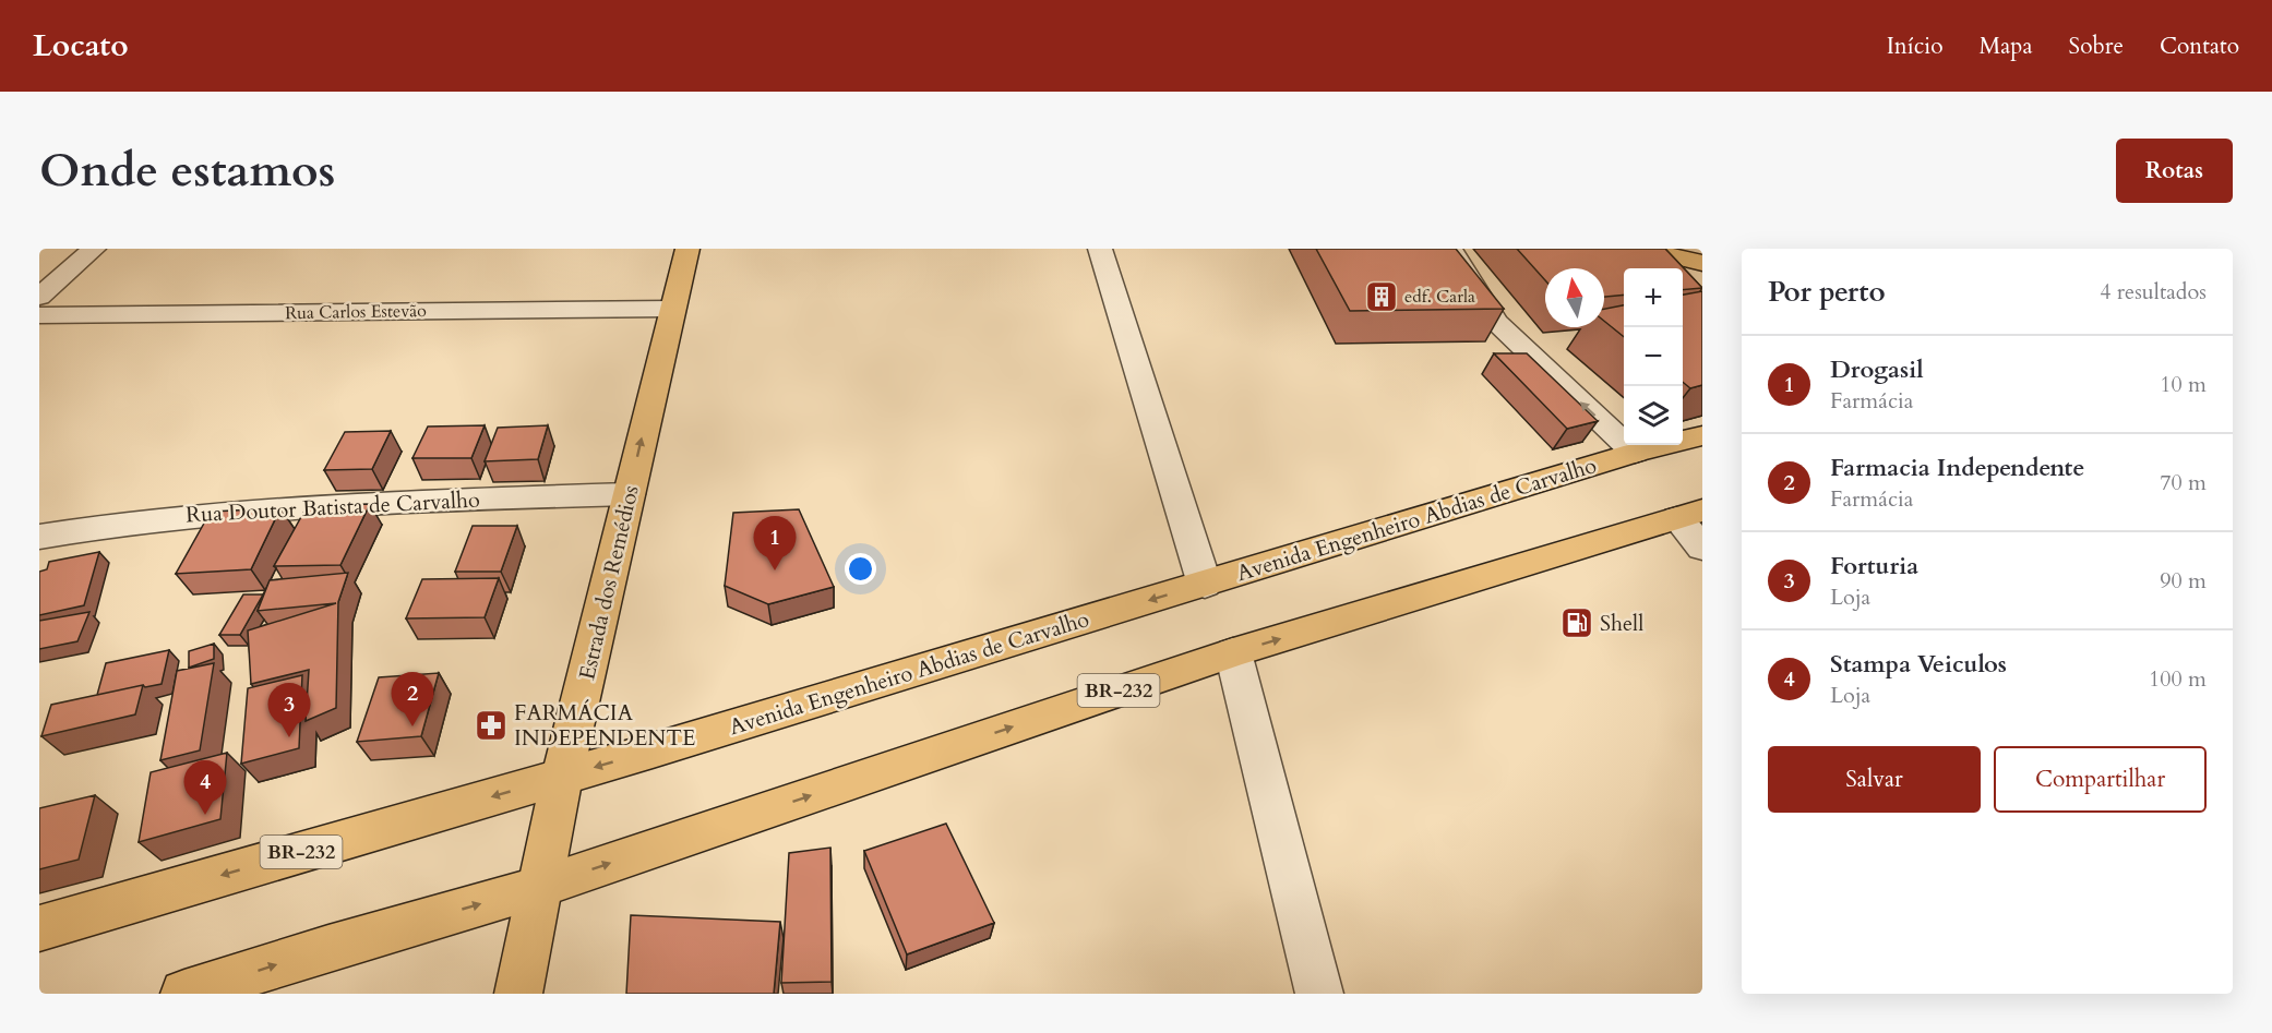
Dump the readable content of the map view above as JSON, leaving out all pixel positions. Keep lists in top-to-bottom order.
{
  "streets": {
    "main road": ["Avenida Engenheiro Abdias de Carvalho", "Estrada dos Remédios", "BR-232"],
    "street": ["Rua Carlos Estevão", "Rua Doutor Batista de Carvalho"]
  },
  "crossings": [
    ["Rua Carlos Estevão", "Estrada dos Remédios"],
    ["Rua Doutor Batista de Carvalho", "Estrada dos Remédios"],
    ["Avenida Engenheiro Abdias de Carvalho", "Estrada dos Remédios"],
    ["Estrada dos Remédios", "BR-232"]
  ],
  "places": {
    "building": ["edf. Carla"],
    "fuel station": ["Shell"],
    "pharmacy": ["FARMÁCIA INDEPENDENTE"]
  },
  "north": "top",
  "page": {
    "header": "Locato",
    "nav": [
      "Início",
      "Mapa",
      "Sobre",
      "Contato"
    ],
    "buttons": [
      "Rotas",
      ["Salvar", "Compartilhar"]
    ],
    "title": "Onde estamos",
    "heading": ["Por perto", "4 resultados"],
    "map_buttons": ["+", "−"],
    "list": [
      {
        "mark": "1",
        "name": "Drogasil",
        "note": "Farmácia",
        "value": "10 m"
      },
      {
        "mark": "2",
        "name": "Farmacia Independente",
        "note": "Farmácia",
        "value": "70 m"
      },
      {
        "mark": "3",
        "name": "Forturia",
        "note": "Loja",
        "value": "90 m"
      },
      {
        "mark": "4",
        "name": "Stampa Veiculos",
        "note": "Loja",
        "value": "100 m"
      }
    ],
    "pins": [
      "1",
      "2",
      "3",
      "4"
    ]
  }
}
